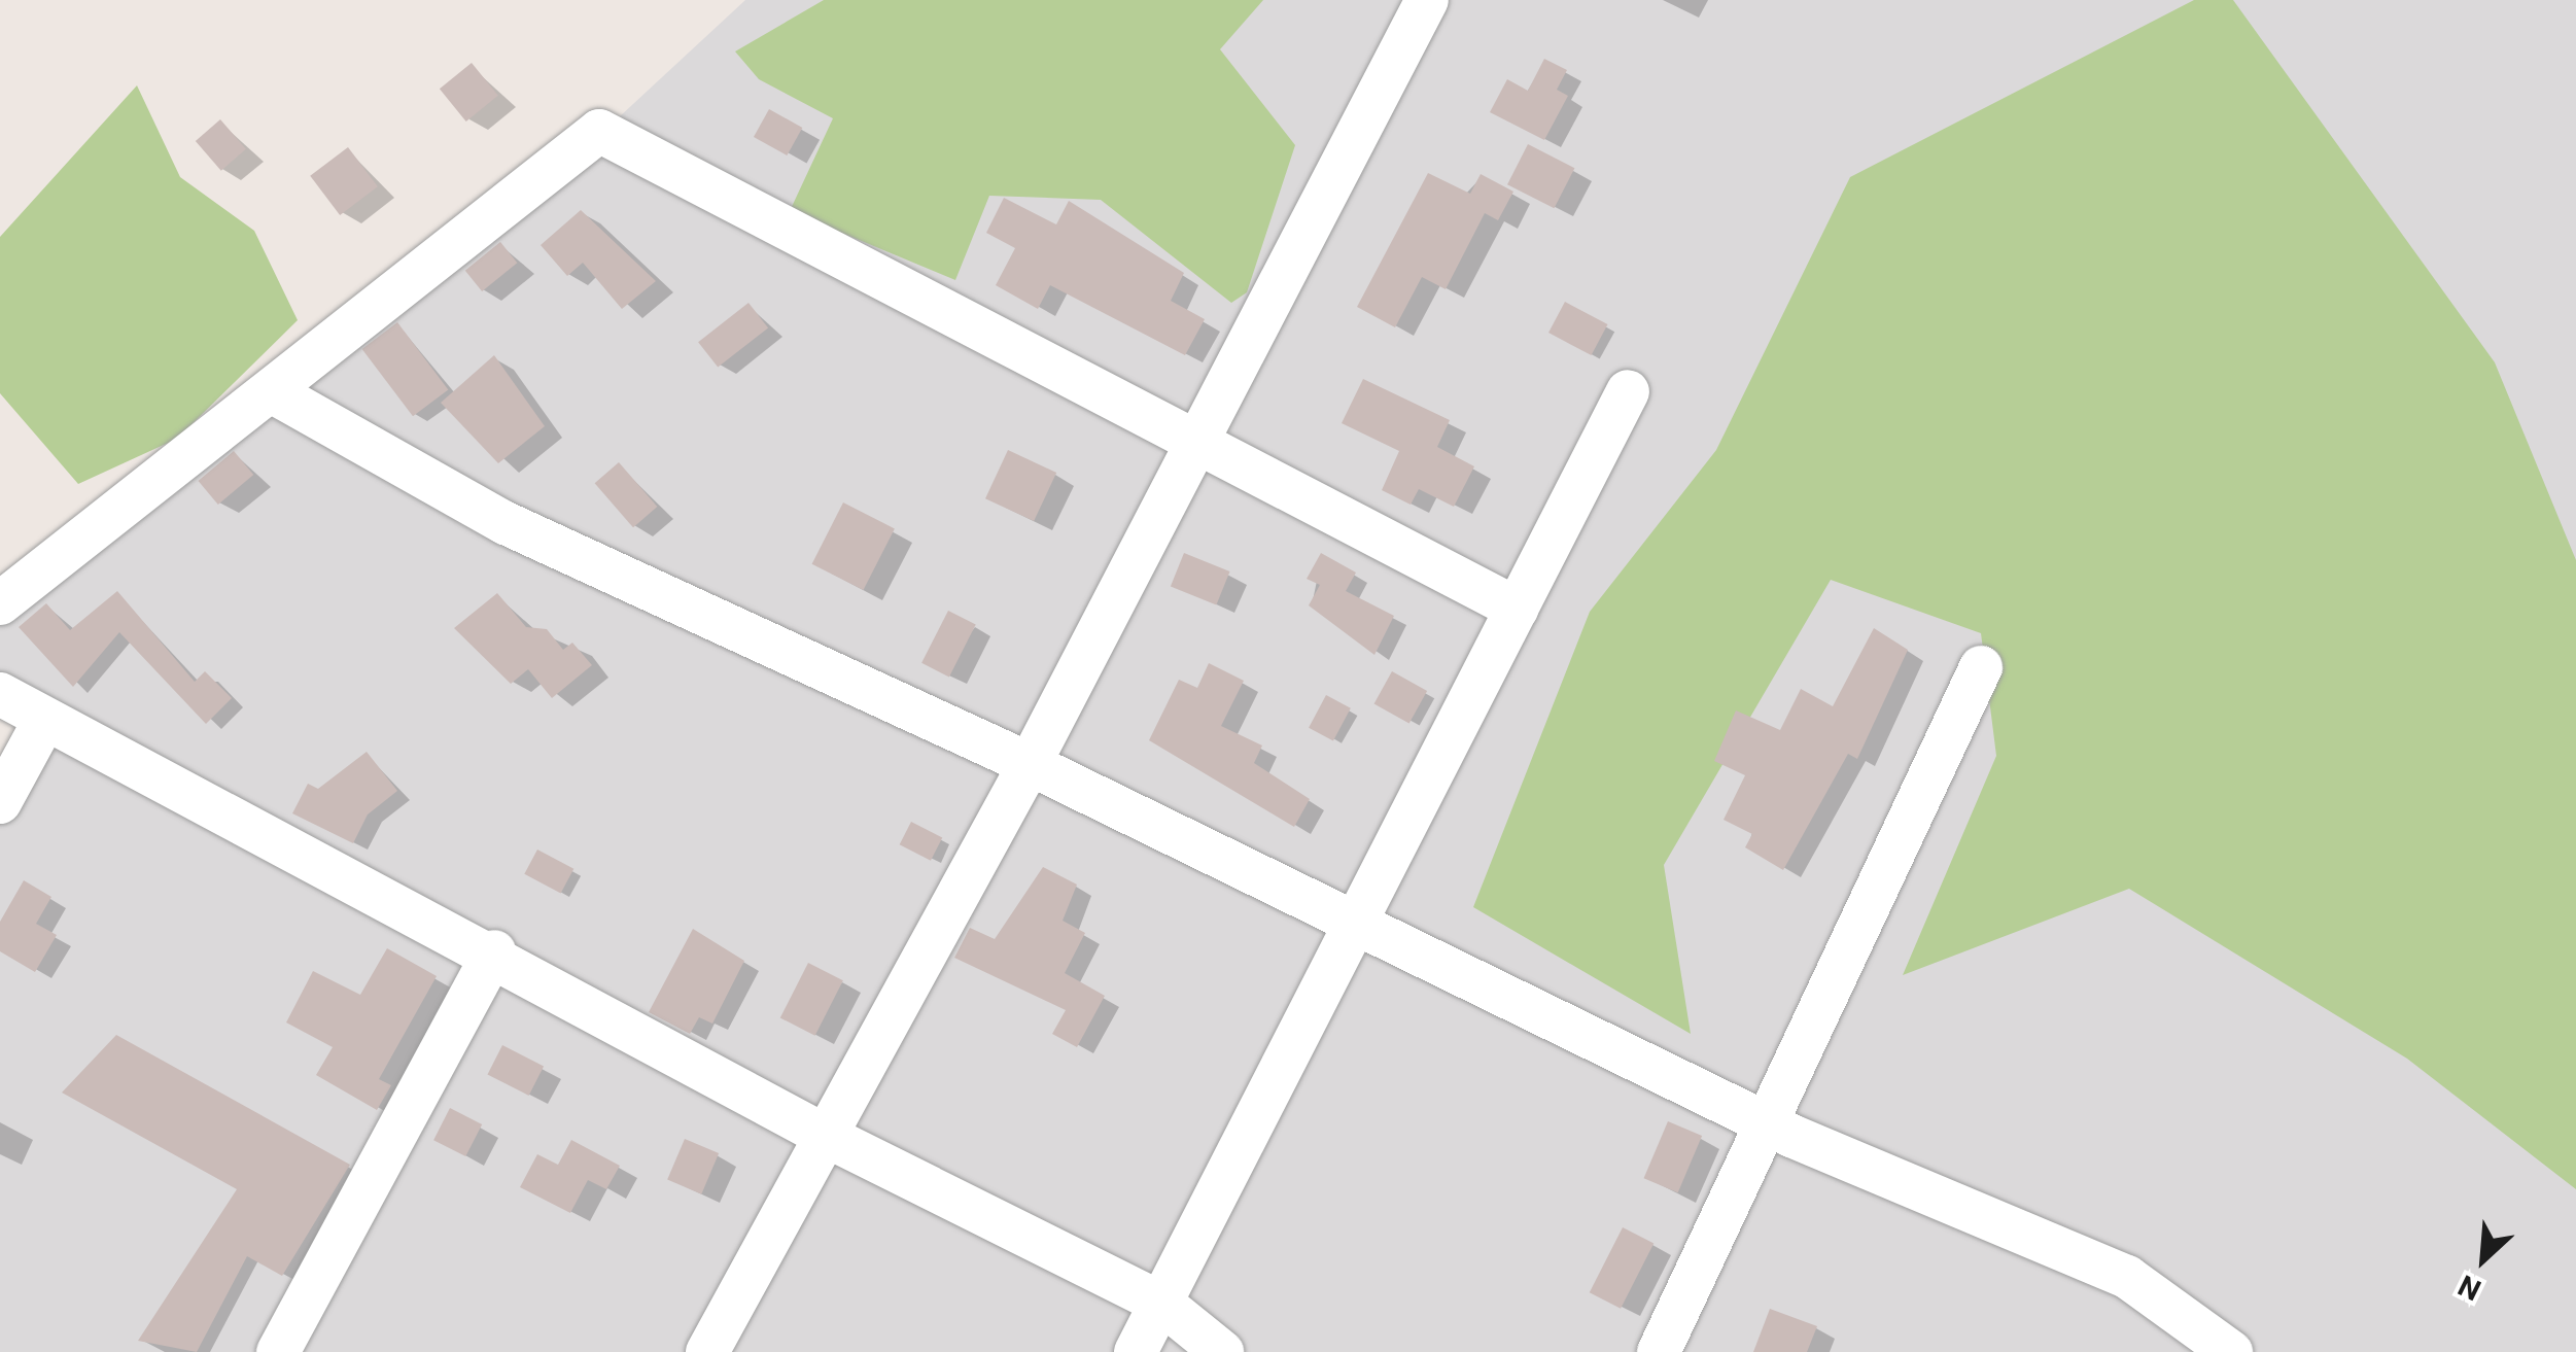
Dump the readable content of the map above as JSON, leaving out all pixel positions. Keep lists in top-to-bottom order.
{
  "north": "bottom left"
}
